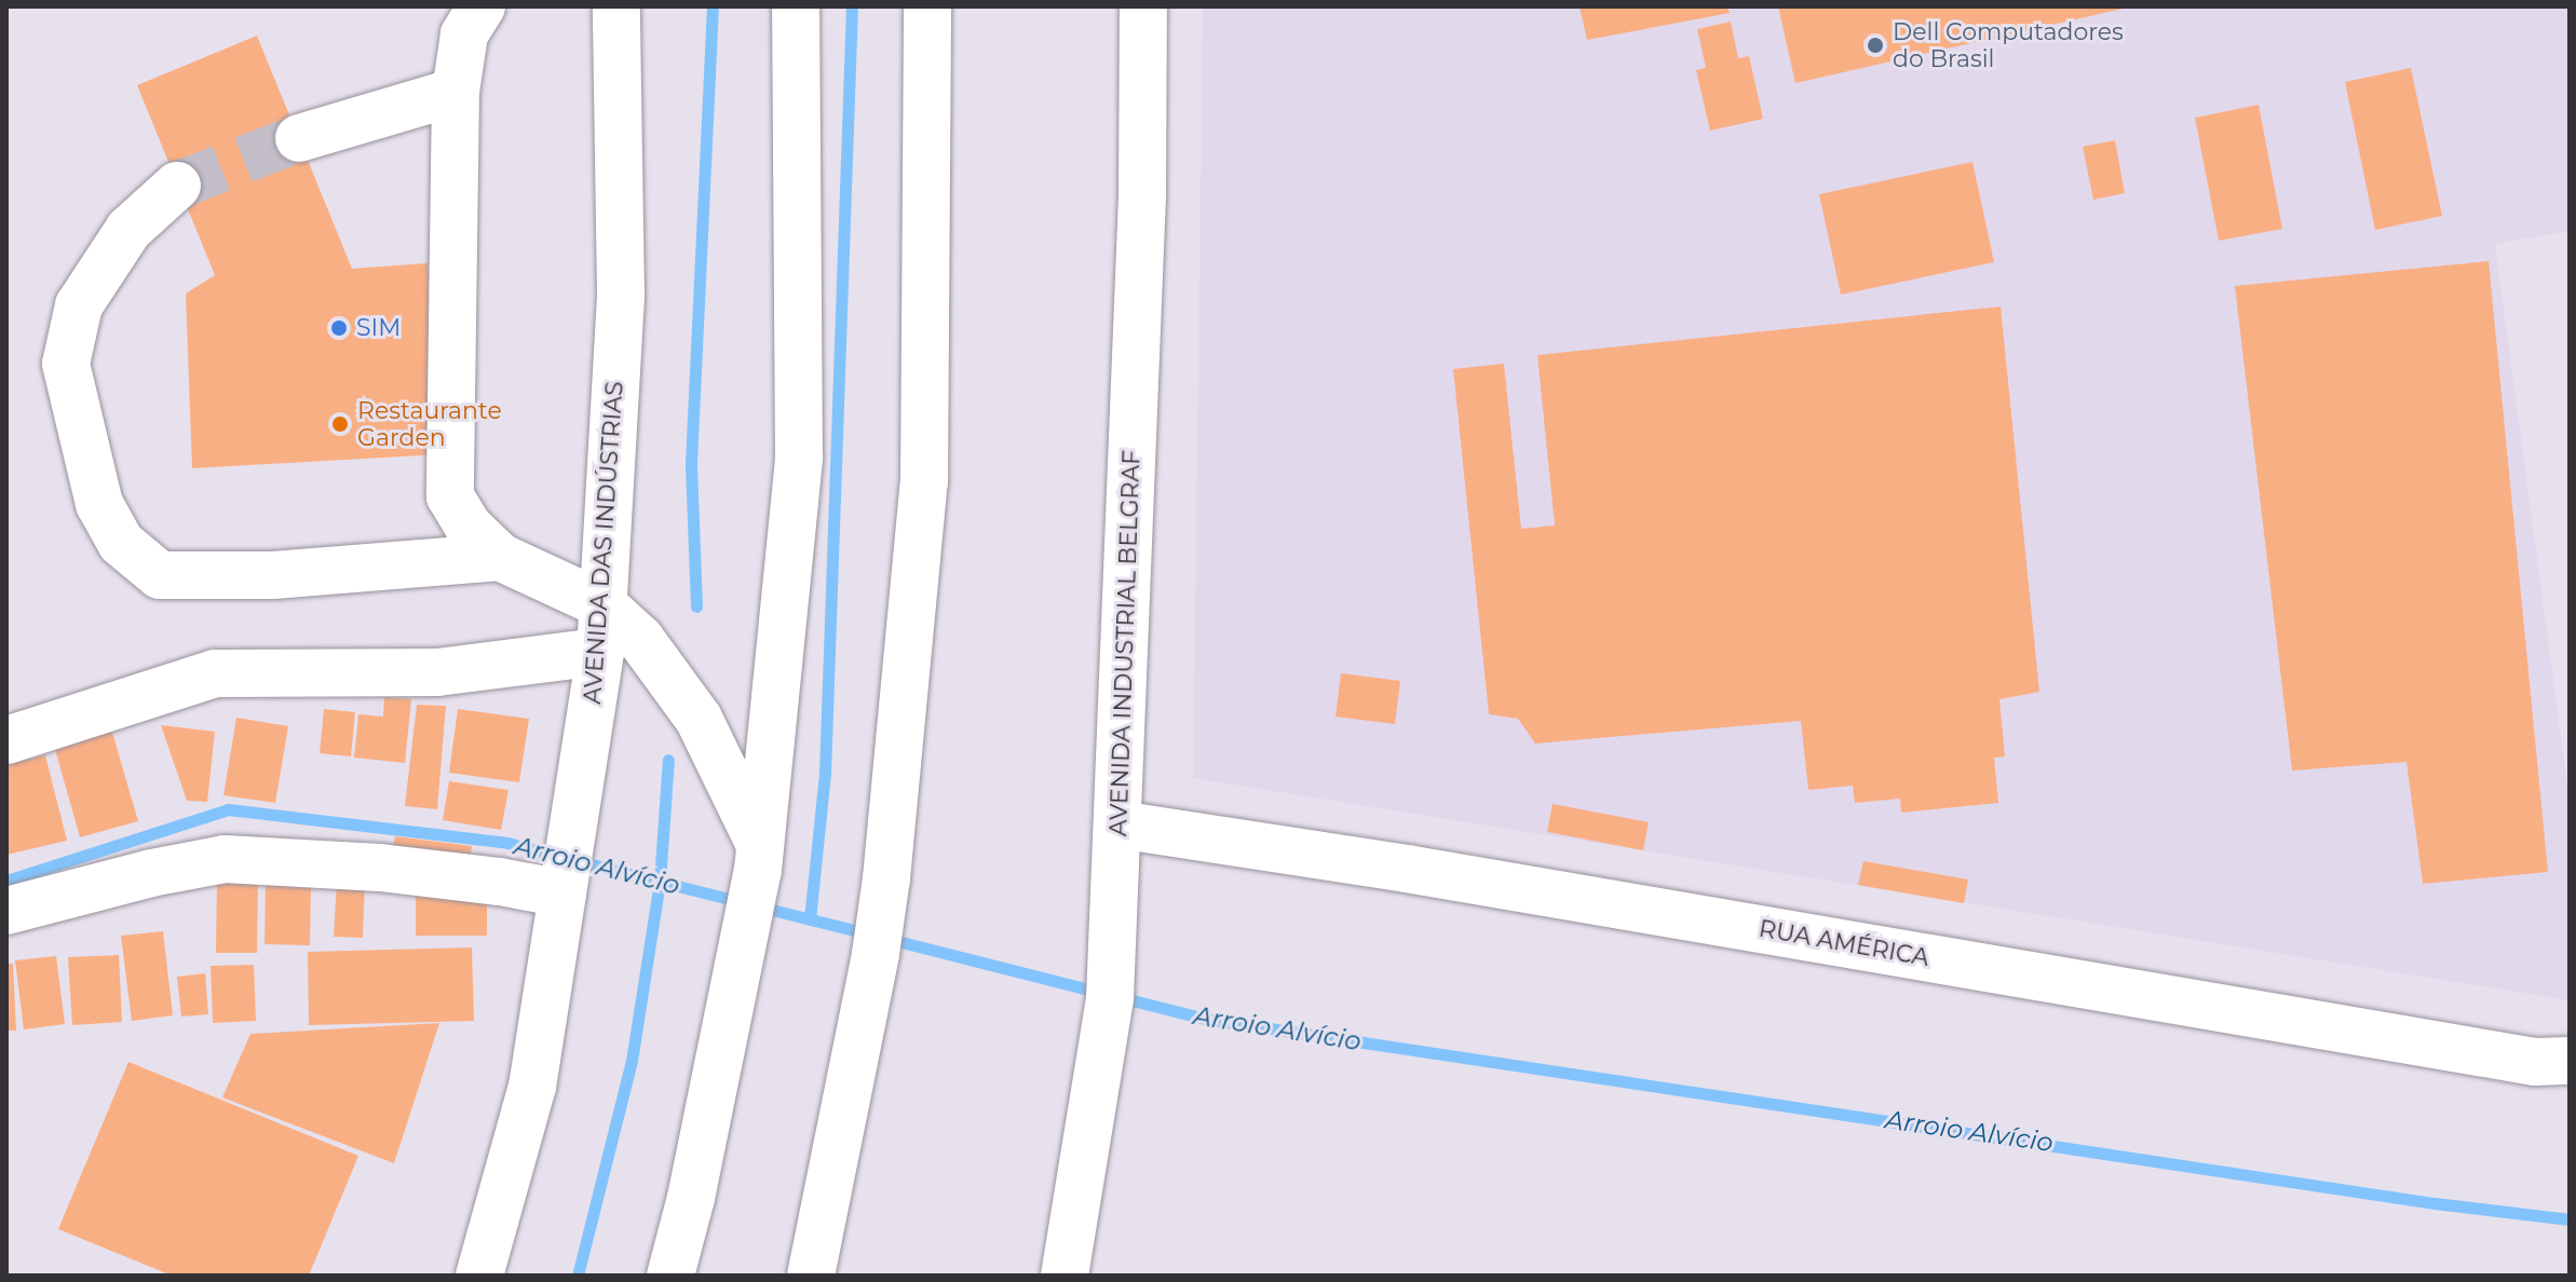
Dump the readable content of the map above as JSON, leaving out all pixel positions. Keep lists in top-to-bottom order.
{
  "streets": {
    "main road": ["AVENIDA DAS INDÚSTRIAS", "AVENIDA INDUSTRIAL BELGRAF", "RUA AMÉRICA"]
  },
  "crossings": [
    ["AVENIDA INDUSTRIAL BELGRAF", "RUA AMÉRICA"]
  ],
  "water": ["Arroio Alvício"],
  "places": ["Dell Computadores do Brasil", "SIM", "Restaurante Garden"]
}
